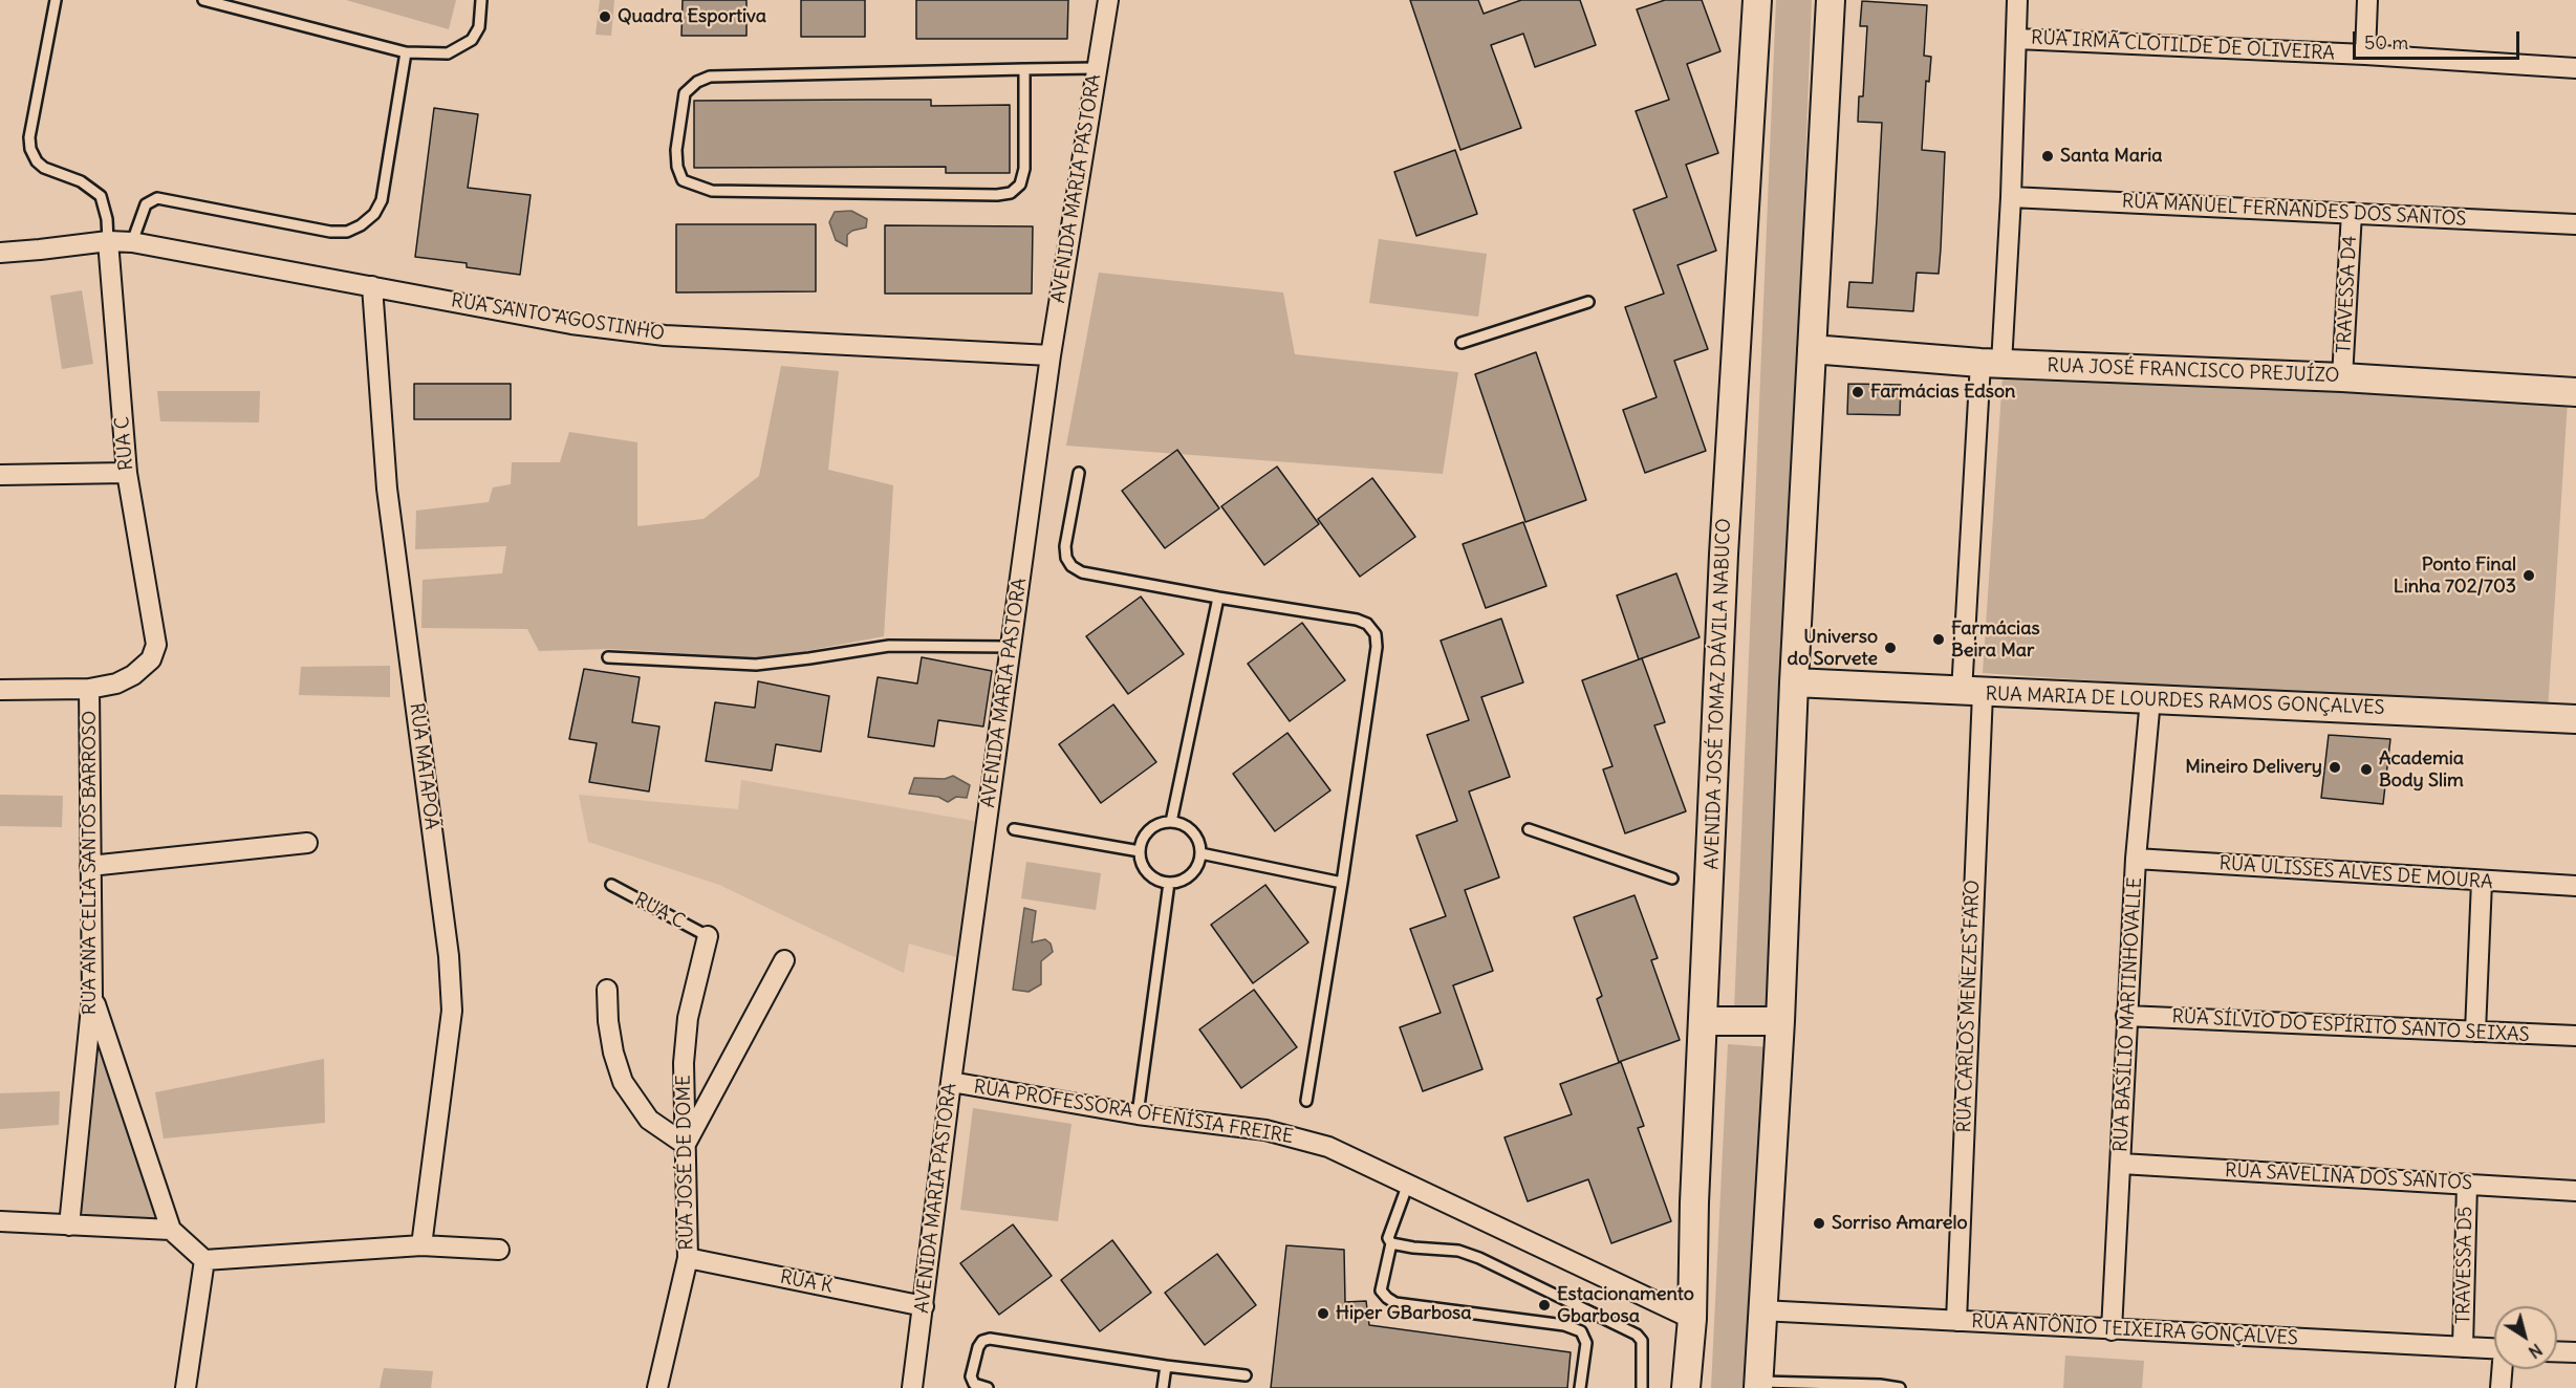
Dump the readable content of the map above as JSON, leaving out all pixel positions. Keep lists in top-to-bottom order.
{
  "streets": {
    "main road": ["RUA JOSÉ FRANCISCO PREJUÍZO", "AVENIDA JOSÉ TOMAZ DÁVILA NABUCO", "RUA MARIA DE LOURDES RAMOS GONÇALVES"],
    "street": [
      "RUA IRMÃ CLOTILDE DE OLIVEIRA",
      "AVENIDA MARIA PASTORA",
      "RUA MANUEL FERNANDES DOS SANTOS",
      "TRAVESSA D4",
      "RUA SANTO AGOSTINHO",
      "RUA C",
      "RUA MATAPOÃ",
      "RUA ANA CELIA SANTOS BARROSO",
      "RUA ULISSES ALVES DE MOURA",
      "RUA CARLOS MENEZES FARO",
      "RUA BASÍLIO MARTINHOVALLE",
      "RUA SÍLVIO DO ESPÍRITO SANTO SEIXAS",
      "RUA PROFESSORA OFENÍSIA FREIRE",
      "RUA JOSÉ DE DOME",
      "RUA SAVELINA DOS SANTOS",
      "TRAVESSA D5",
      "RUA K",
      "RUA ANTÔNIO TEIXEIRA GONÇALVES"
    ]
  },
  "crossings": [
    ["RUA IRMÃ CLOTILDE DE OLIVEIRA", "RUA CARLOS MENEZES FARO"],
    ["AVENIDA MARIA PASTORA", "RUA SANTO AGOSTINHO"],
    ["AVENIDA MARIA PASTORA", "RUA PROFESSORA OFENÍSIA FREIRE"],
    ["AVENIDA MARIA PASTORA", "RUA K"],
    ["RUA MANUEL FERNANDES DOS SANTOS", "TRAVESSA D4"],
    ["RUA MANUEL FERNANDES DOS SANTOS", "RUA CARLOS MENEZES FARO"],
    ["TRAVESSA D4", "RUA JOSÉ FRANCISCO PREJUÍZO"],
    ["RUA SANTO AGOSTINHO", "RUA C"],
    ["RUA SANTO AGOSTINHO", "RUA MATAPOÃ"],
    ["RUA JOSÉ FRANCISCO PREJUÍZO", "RUA CARLOS MENEZES FARO"],
    ["RUA C", "RUA ANA CELIA SANTOS BARROSO"],
    ["RUA C", "RUA JOSÉ DE DOME"],
    ["AVENIDA JOSÉ TOMAZ DÁVILA NABUCO", "RUA PROFESSORA OFENÍSIA FREIRE"],
    ["RUA MARIA DE LOURDES RAMOS GONÇALVES", "RUA CARLOS MENEZES FARO"],
    ["RUA MARIA DE LOURDES RAMOS GONÇALVES", "RUA BASÍLIO MARTINHOVALLE"],
    ["RUA ULISSES ALVES DE MOURA", "RUA BASÍLIO MARTINHOVALLE"],
    ["RUA CARLOS MENEZES FARO", "RUA ANTÔNIO TEIXEIRA GONÇALVES"],
    ["RUA BASÍLIO MARTINHOVALLE", "RUA SÍLVIO DO ESPÍRITO SANTO SEIXAS"],
    ["RUA BASÍLIO MARTINHOVALLE", "RUA SAVELINA DOS SANTOS"],
    ["RUA BASÍLIO MARTINHOVALLE", "RUA ANTÔNIO TEIXEIRA GONÇALVES"],
    ["RUA JOSÉ DE DOME", "RUA K"],
    ["RUA SAVELINA DOS SANTOS", "TRAVESSA D5"],
    ["TRAVESSA D5", "RUA ANTÔNIO TEIXEIRA GONÇALVES"]
  ],
  "places": [
    "Quadra Esportiva",
    "Santa Maria",
    "Farmácias Edson",
    "Ponto Final Linha 702/703",
    "Farmácias Beira Mar",
    "Universo do Sorvete",
    "Mineiro Delivery",
    "Academia Body Slim",
    "Sorriso Amarelo",
    "Estacionamento Gbarbosa",
    "Hiper GBarbosa"
  ],
  "scale_bar": "50 m",
  "north": "bottom right"
}
